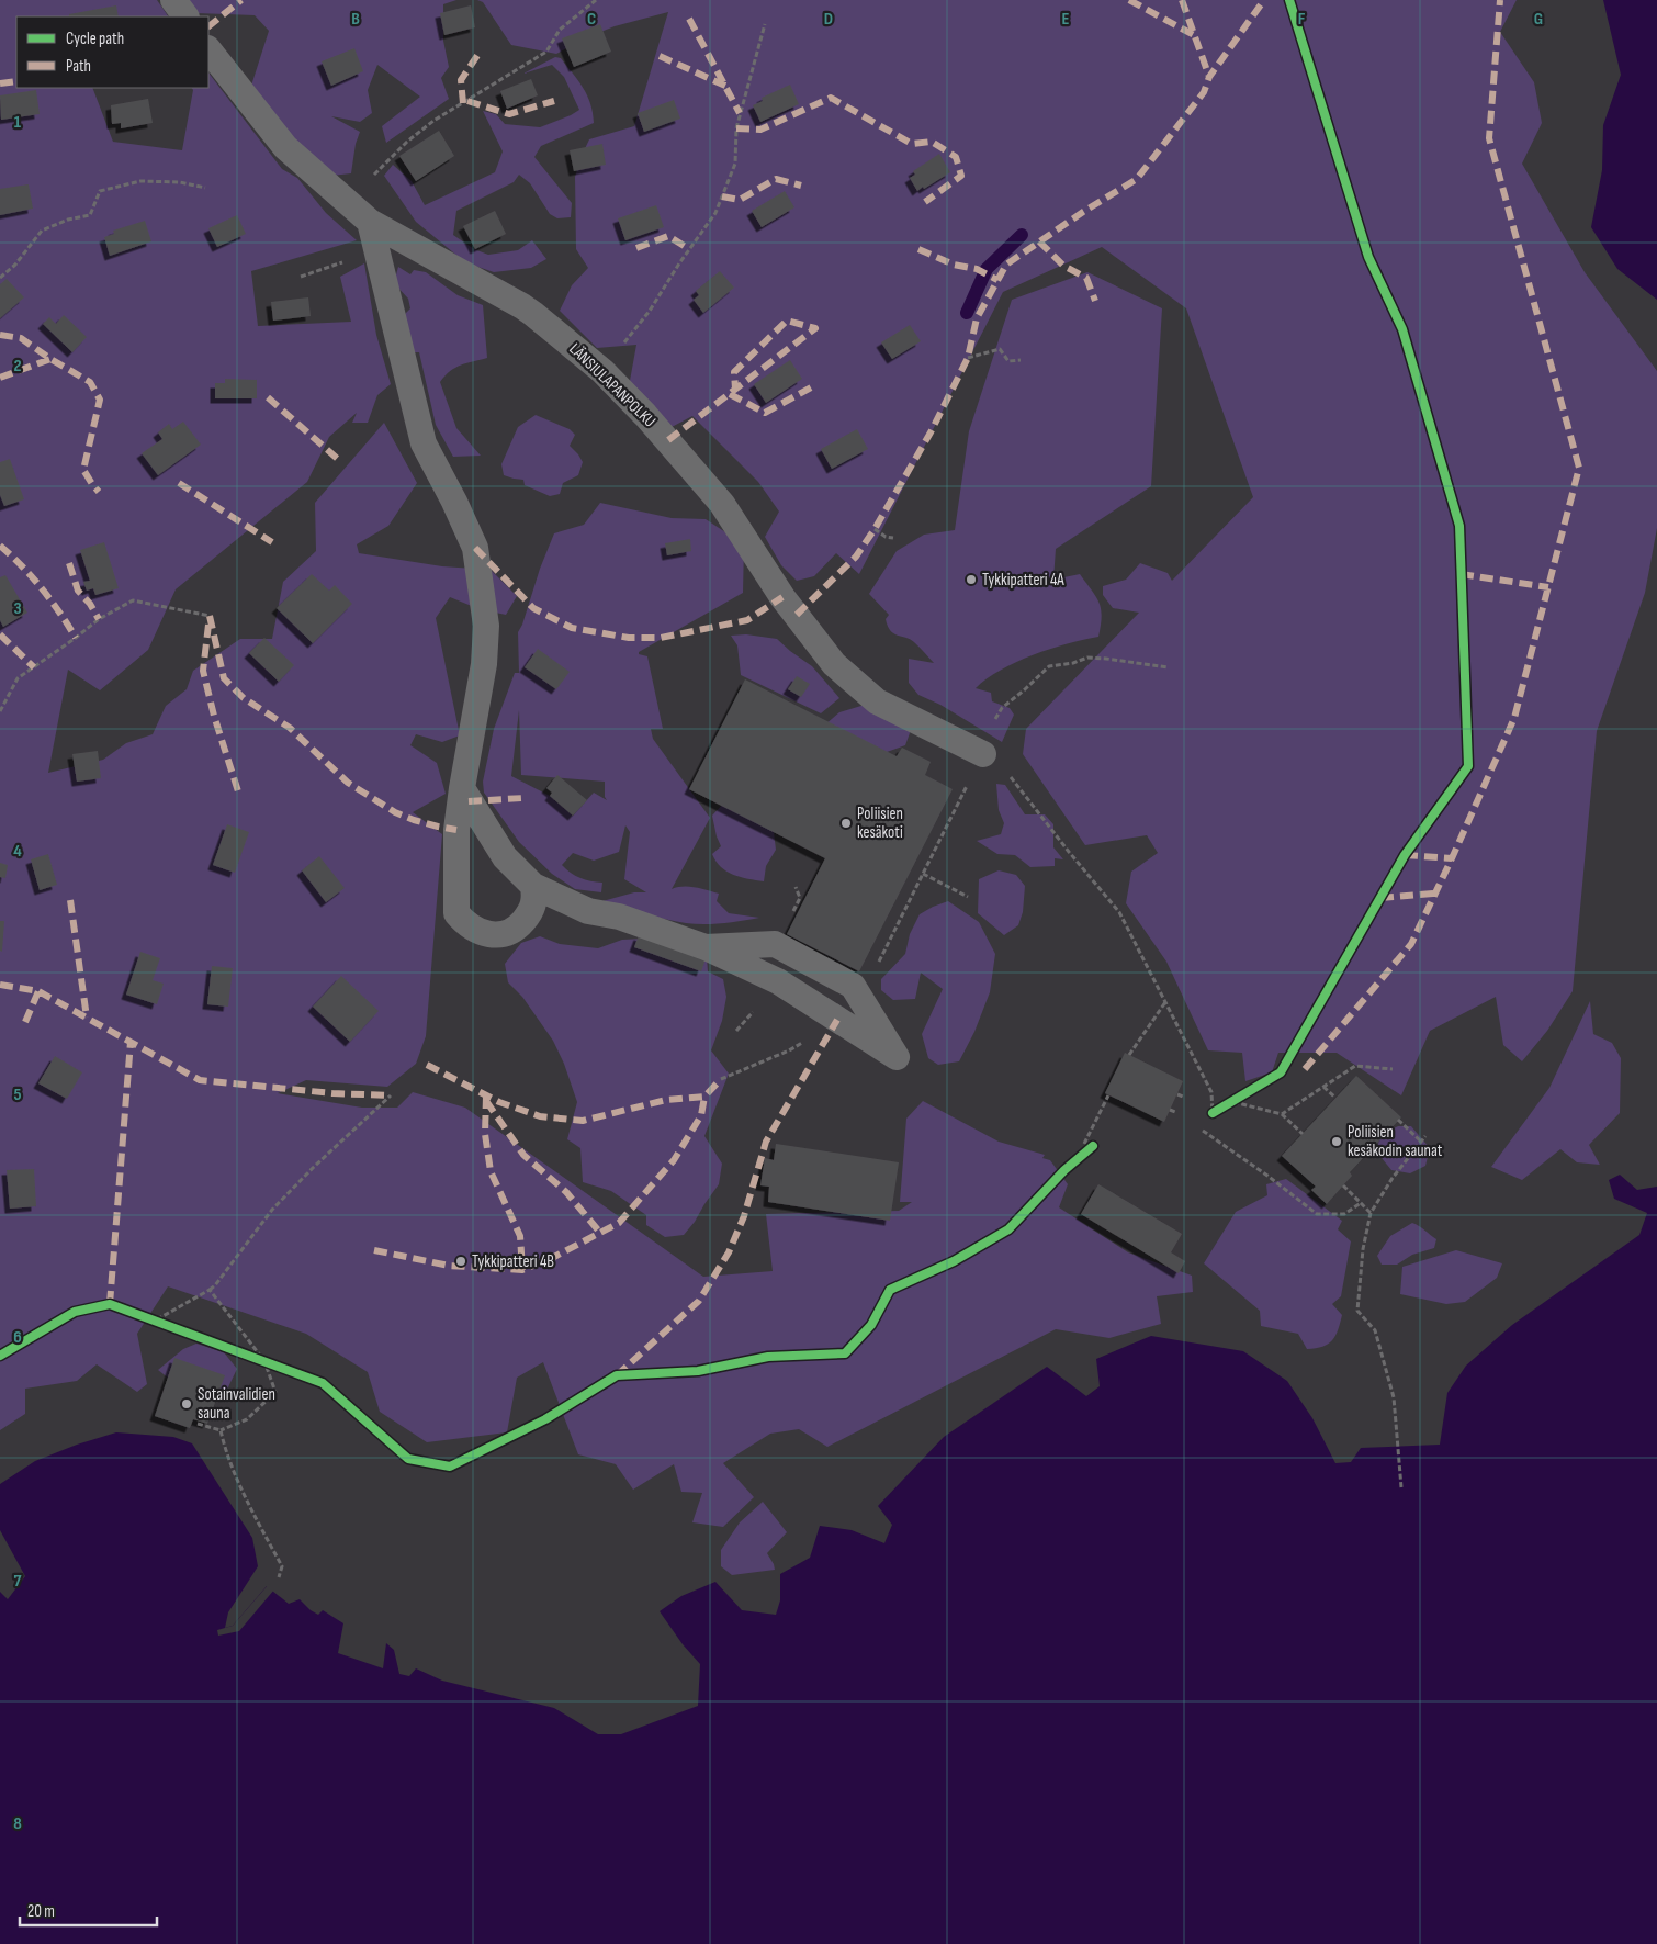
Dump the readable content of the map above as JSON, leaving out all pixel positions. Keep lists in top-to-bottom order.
{
  "streets": {
    "lane": ["LÄNSIULAPANPOLKU"]
  },
  "places": [
    "Tykkipatteri 4A",
    "Poliisien kesäkoti",
    "Poliisien kesäkodin saunat",
    "Tykkipatteri 4B",
    "Sotainvalidien sauna"
  ],
  "legend": ["Cycle path", "Path"],
  "scale_bar": "20 m",
  "grid": {
    "columns": [
      "B",
      "C",
      "D",
      "E",
      "F",
      "G"
    ],
    "rows": [
      "1",
      "2",
      "3",
      "4",
      "5",
      "6",
      "7",
      "8"
    ]
  }
}
